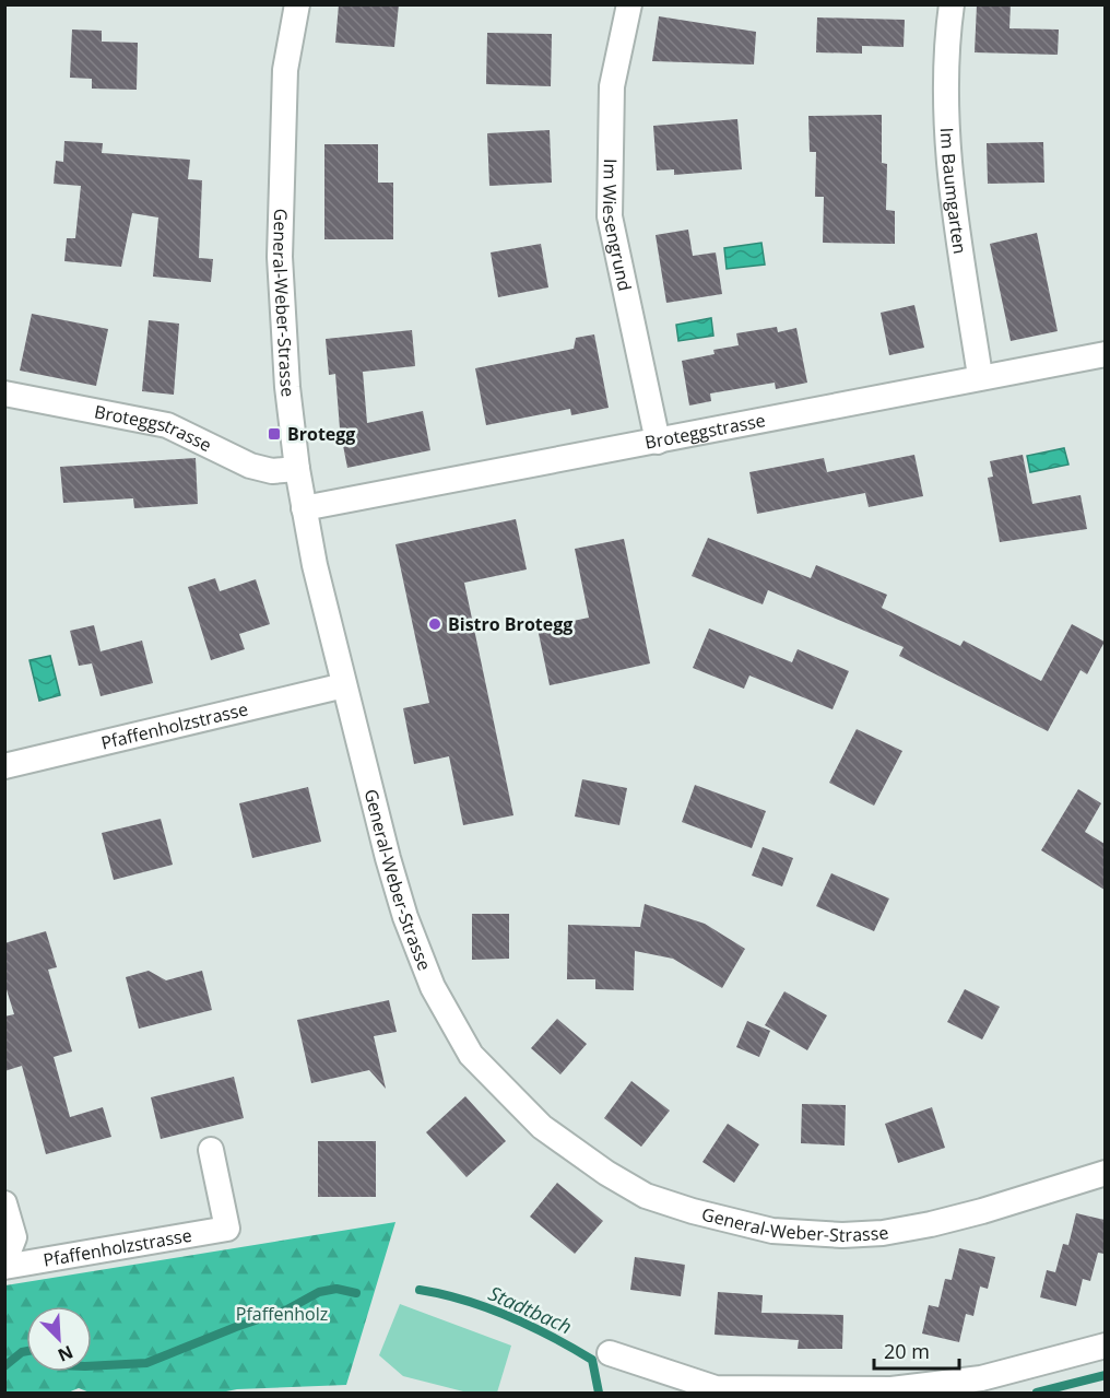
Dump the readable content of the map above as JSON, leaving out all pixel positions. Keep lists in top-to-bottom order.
{
  "streets": {
    "street": [
      "Im Baumgarten",
      "Im Wiesengrund",
      "General-Weber-Strasse",
      "Broteggstrasse",
      "Pfaffenholzstrasse"
    ]
  },
  "crossings": [
    ["Im Baumgarten", "Broteggstrasse"],
    ["Im Wiesengrund", "Broteggstrasse"],
    ["General-Weber-Strasse", "Broteggstrasse"],
    ["General-Weber-Strasse", "Pfaffenholzstrasse"]
  ],
  "water": ["Stadtbach"],
  "parks": ["Pfaffenholz"],
  "places": {
    "transit": ["Brotegg"],
    "other": ["Bistro Brotegg"]
  },
  "scale_bar": "20 m",
  "north": "bottom right"
}
